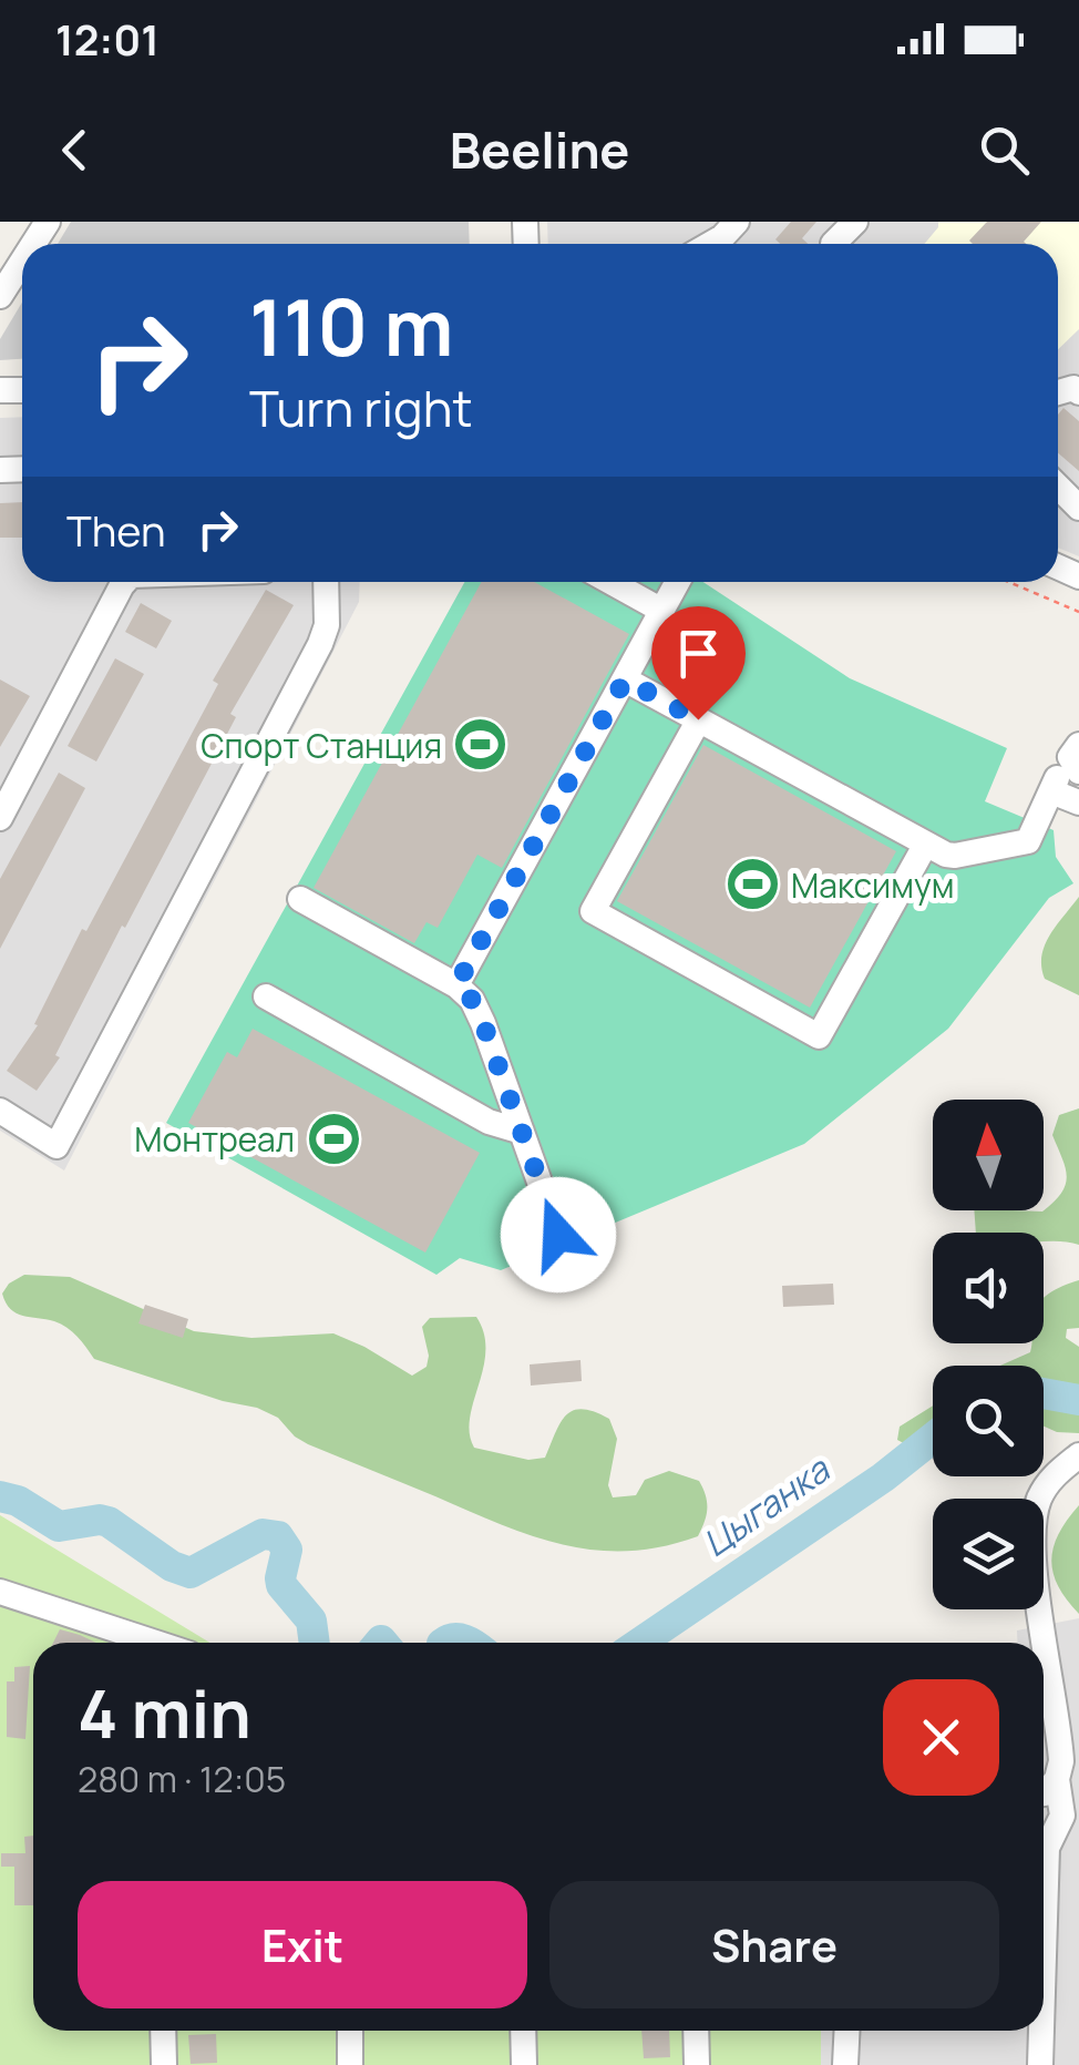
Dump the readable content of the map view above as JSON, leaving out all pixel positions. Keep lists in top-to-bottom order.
{
  "water": ["Цыганка"],
  "places": {
    "sports": ["Спорт Станция", "Максимум", "Монтреал"]
  },
  "north": "top",
  "page": {
    "status": "12:01",
    "header": "Beeline",
    "turn": ["110 m", "Turn right"],
    "then": "Then",
    "heading": ["4 min", "280 m · 12:05"],
    "buttons": ["Exit", "Share"]
  }
}
